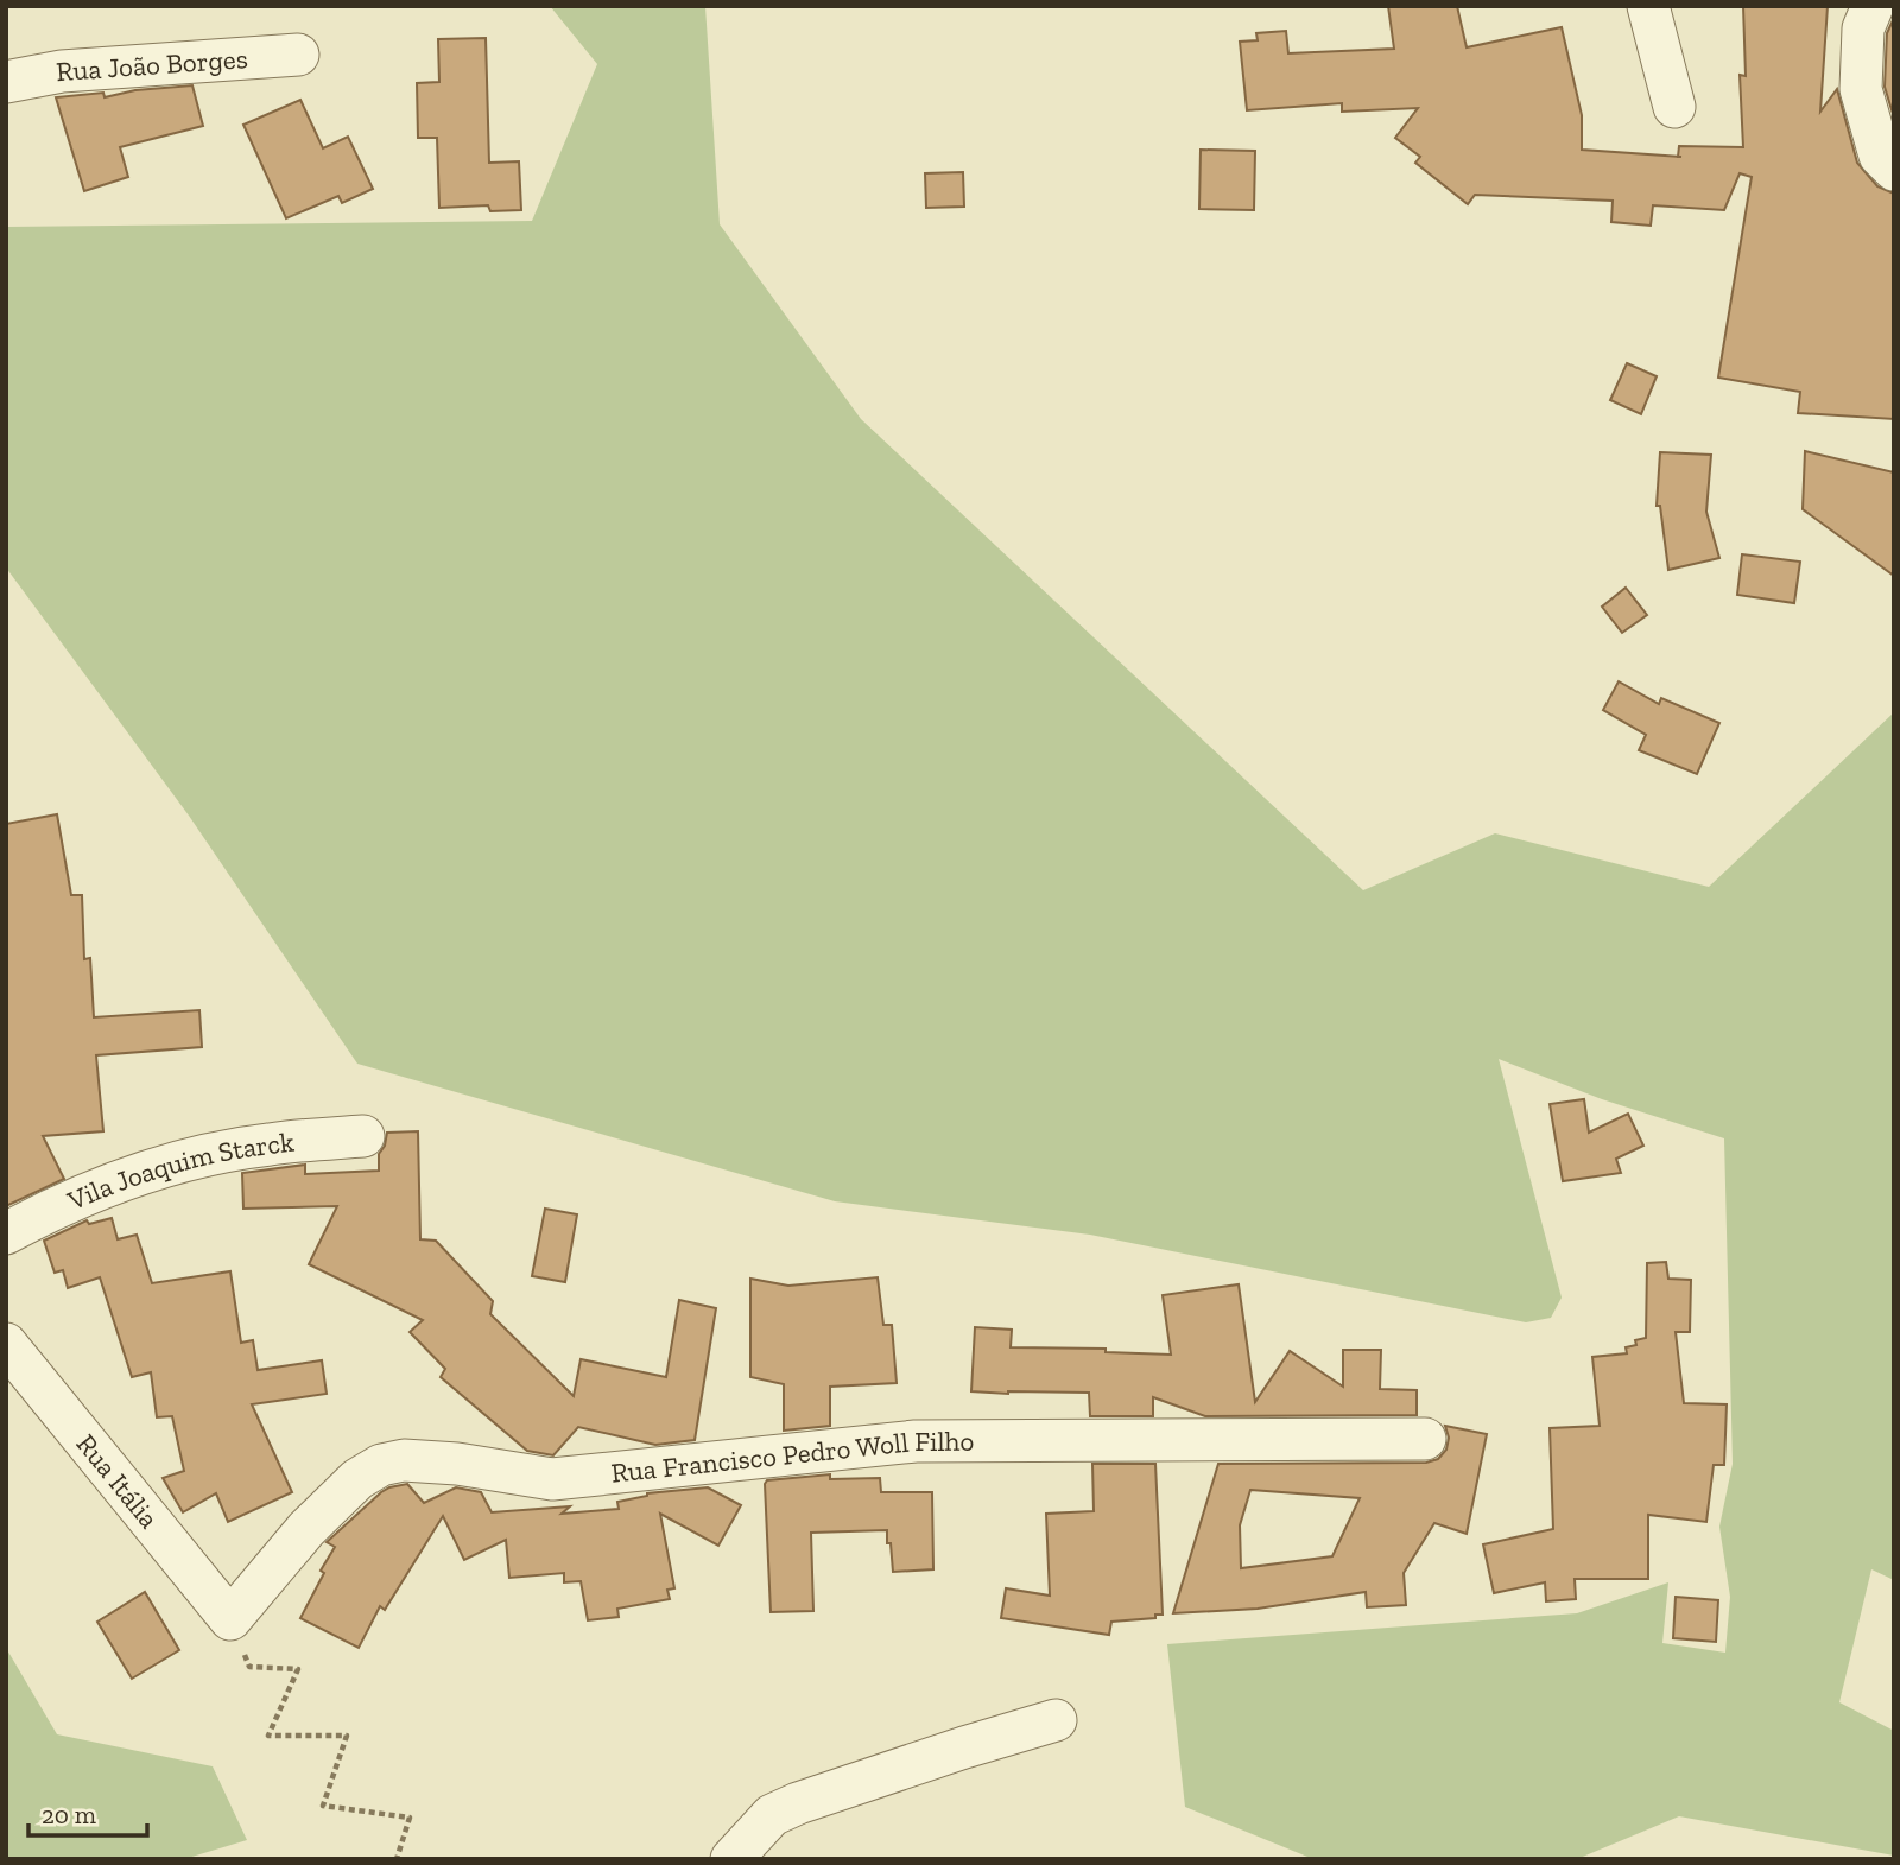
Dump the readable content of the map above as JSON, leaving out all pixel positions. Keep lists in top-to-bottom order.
{
  "streets": {
    "street": [
      "Rua João Borges",
      "Vila Joaquim Starck",
      "Rua Francisco Pedro Woll Filho",
      "Rua Itália"
    ]
  },
  "crossings": [
    ["Rua Francisco Pedro Woll Filho", "Rua Itália"]
  ],
  "scale_bar": "20 m"
}
